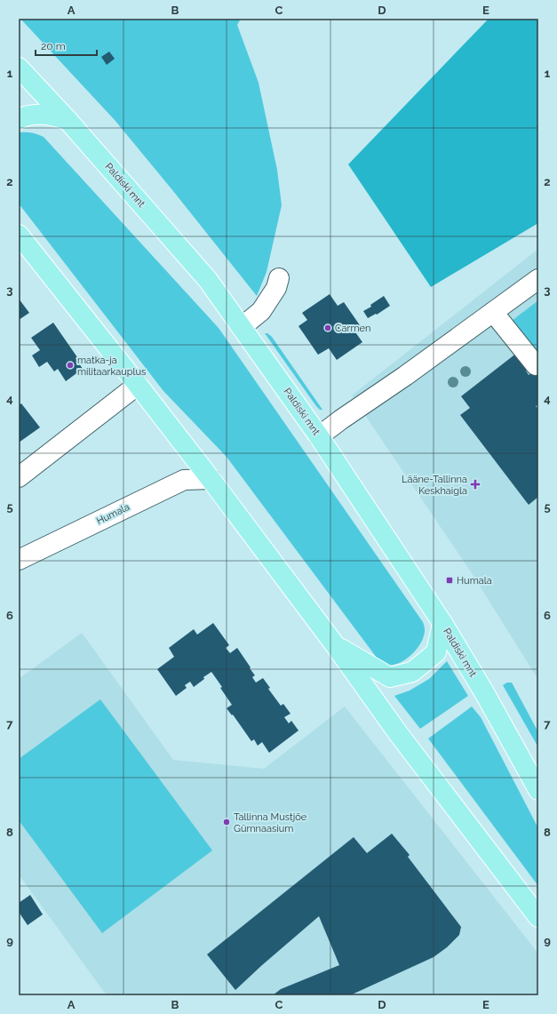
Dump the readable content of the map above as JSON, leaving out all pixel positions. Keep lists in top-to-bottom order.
{
  "streets": {
    "main road": ["Paldiski mnt"],
    "street": ["Humala"]
  },
  "places": {
    "other": ["Carmen", "matka-ja militaarkauplus", "Tallinna Mustjõe Gümnaasium"],
    "health": ["Lääne-Tallinna Keskhaigla"],
    "transit": ["Humala"]
  },
  "scale_bar": "20 m",
  "grid": {
    "columns": [
      "A",
      "B",
      "C",
      "D",
      "E"
    ],
    "rows": [
      "1",
      "2",
      "3",
      "4",
      "5",
      "6",
      "7",
      "8",
      "9"
    ]
  }
}
